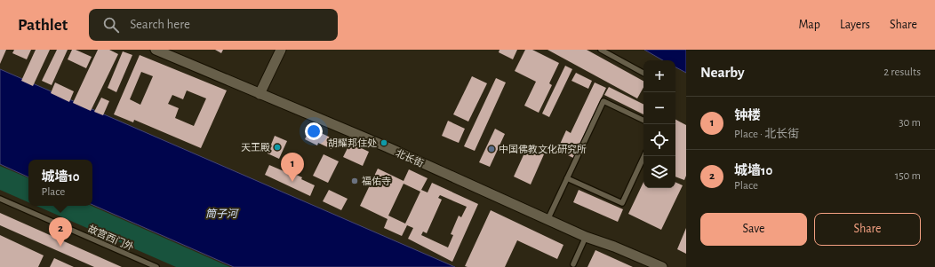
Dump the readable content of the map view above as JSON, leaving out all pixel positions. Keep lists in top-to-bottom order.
{
  "streets": {
    "street": ["北长街"],
    "lane": ["故宫西门外"]
  },
  "water": ["筒子河"],
  "places": [
    "胡耀邦住处",
    "天王殿",
    "中国佛教文化研究所",
    "福佑寺"
  ],
  "page": {
    "header": "Pathlet",
    "search": "Search here",
    "nav": ["Map", "Layers", "Share"],
    "heading": ["Nearby", "2 results"],
    "map_buttons": ["+", "−"],
    "list": [
      {
        "mark": "1",
        "name": "钟楼",
        "note": "Place · 北长街",
        "value": "30 m"
      },
      {
        "mark": "2",
        "name": "城墙10",
        "note": "Place",
        "value": "150 m"
      }
    ],
    "pins": ["1", "2"],
    "popup": ["城墙10", "Place"],
    "buttons": ["Save", "Share"]
  }
}
